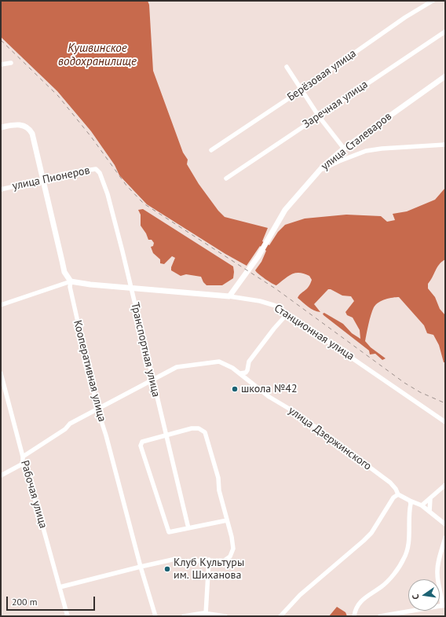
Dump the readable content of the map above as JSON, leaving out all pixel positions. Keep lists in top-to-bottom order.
{
  "streets": {
    "main road": ["улица Сталеваров", "Станционная улица", "Кооперативная улица"],
    "street": [
      "Берёзовая улица",
      "Заречная улица",
      "улица Пионеров",
      "Транспортная улица",
      "улица Дзержинского",
      "Рабочая улица"
    ]
  },
  "crossings": [
    ["улица Сталеваров", "Станционная улица"],
    ["улица Пионеров", "Транспортная улица"],
    ["улица Пионеров", "Кооперативная улица"],
    ["Станционная улица", "Транспортная улица"],
    ["Станционная улица", "Кооперативная улица"],
    ["Транспортная улица", "улица Дзержинского"],
    ["Кооперативная улица", "улица Дзержинского"],
    ["улица Дзержинского", "Рабочая улица"]
  ],
  "water": ["Кушвинское водохранилище"],
  "places": ["школа №42", "Клуб Культуры им. Шиханова"],
  "scale_bar": "200 m",
  "north": "left"
}
